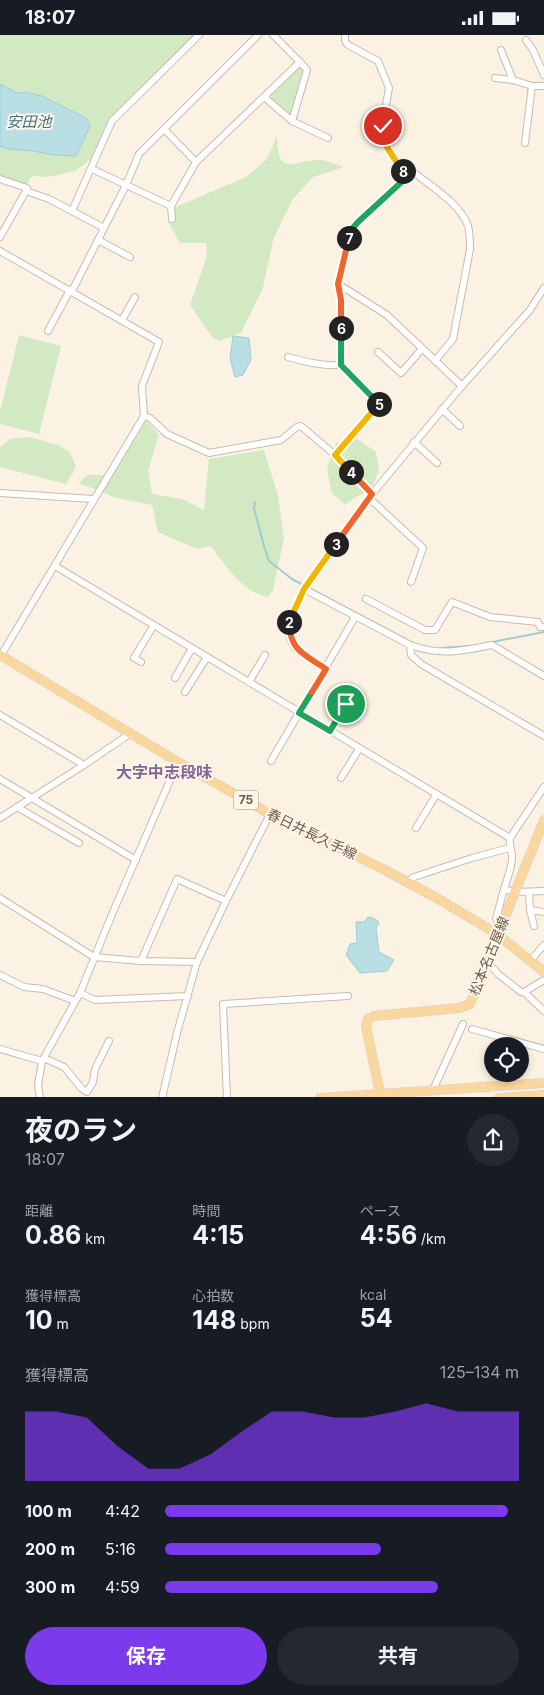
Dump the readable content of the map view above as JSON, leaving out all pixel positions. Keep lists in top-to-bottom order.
{
  "streets": {
    "main road": ["75", "春日井長久手線", "松本名古屋線"]
  },
  "crossings": [
    ["春日井長久手線", "松本名古屋線"]
  ],
  "districts": ["大字中志段味"],
  "water": ["安田池"],
  "page": {
    "status": "18:07",
    "pins": [
      "8",
      "7",
      "6",
      "5",
      "4",
      "3",
      "2"
    ],
    "heading": ["夜のラン", "18:07"],
    "stats": [
      ["距離", "0.86 km"],
      ["時間", "4:15"],
      ["ペース", "4:56 /km"],
      ["獲得標高", "10 m"],
      ["心拍数", "148 bpm"],
      ["kcal", "54"]
    ],
    "chart": ["獲得標高", "125–134 m"],
    "list": [
      {
        "name": "100 m",
        "note": "4:42"
      },
      {
        "name": "200 m",
        "note": "5:16"
      },
      {
        "name": "300 m",
        "note": "4:59"
      }
    ],
    "buttons": ["保存", "共有"]
  }
}
